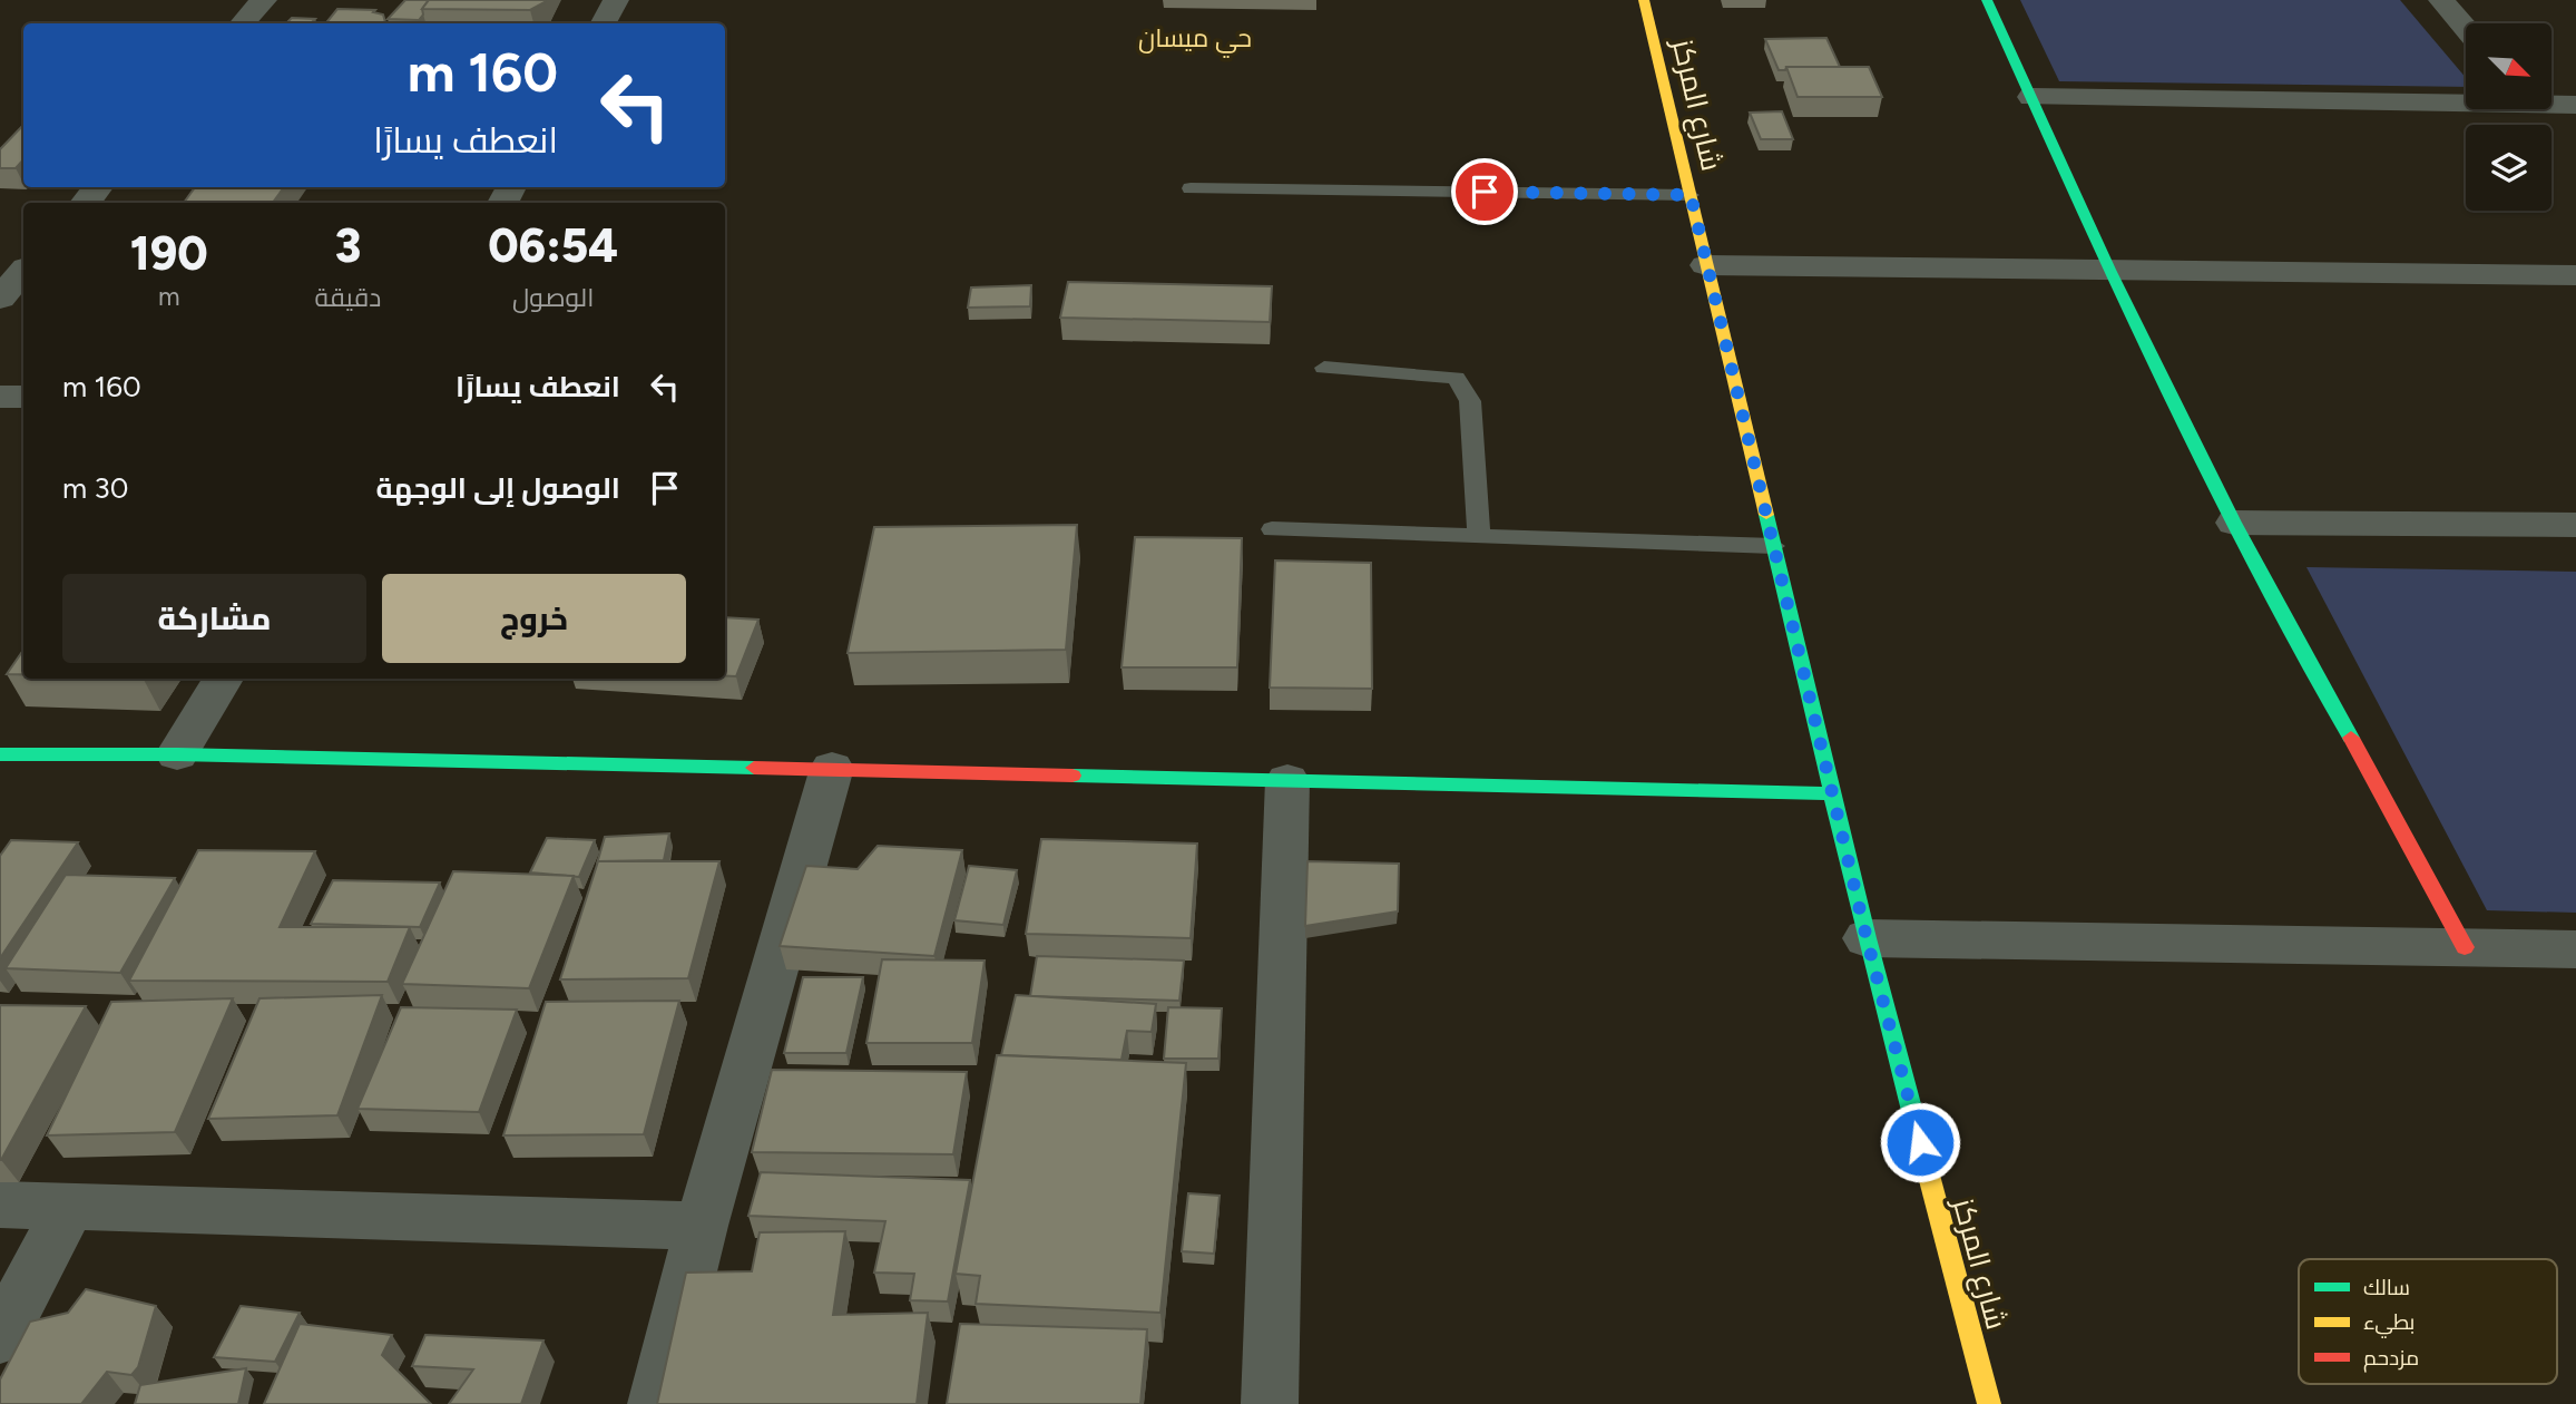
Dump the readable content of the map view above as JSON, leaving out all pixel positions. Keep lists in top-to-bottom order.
{
  "streets": {
    "street": ["شارع المركز"]
  },
  "districts": ["حي ميسان"],
  "legend": ["سالك", "بطيء", "مزدحم"],
  "north": "bottom right",
  "page": {
    "turn": ["160 m", "انعطف يسارًا"],
    "eta": [
      "06:54",
      "الوصول",
      "3",
      "دقيقة",
      "190",
      "m"
    ],
    "list": [
      {
        "name": "انعطف يسارًا",
        "value": "160 m"
      },
      {
        "name": "الوصول إلى الوجهة",
        "value": "30 m"
      }
    ],
    "buttons": ["خروج", "مشاركة"]
  }
}
